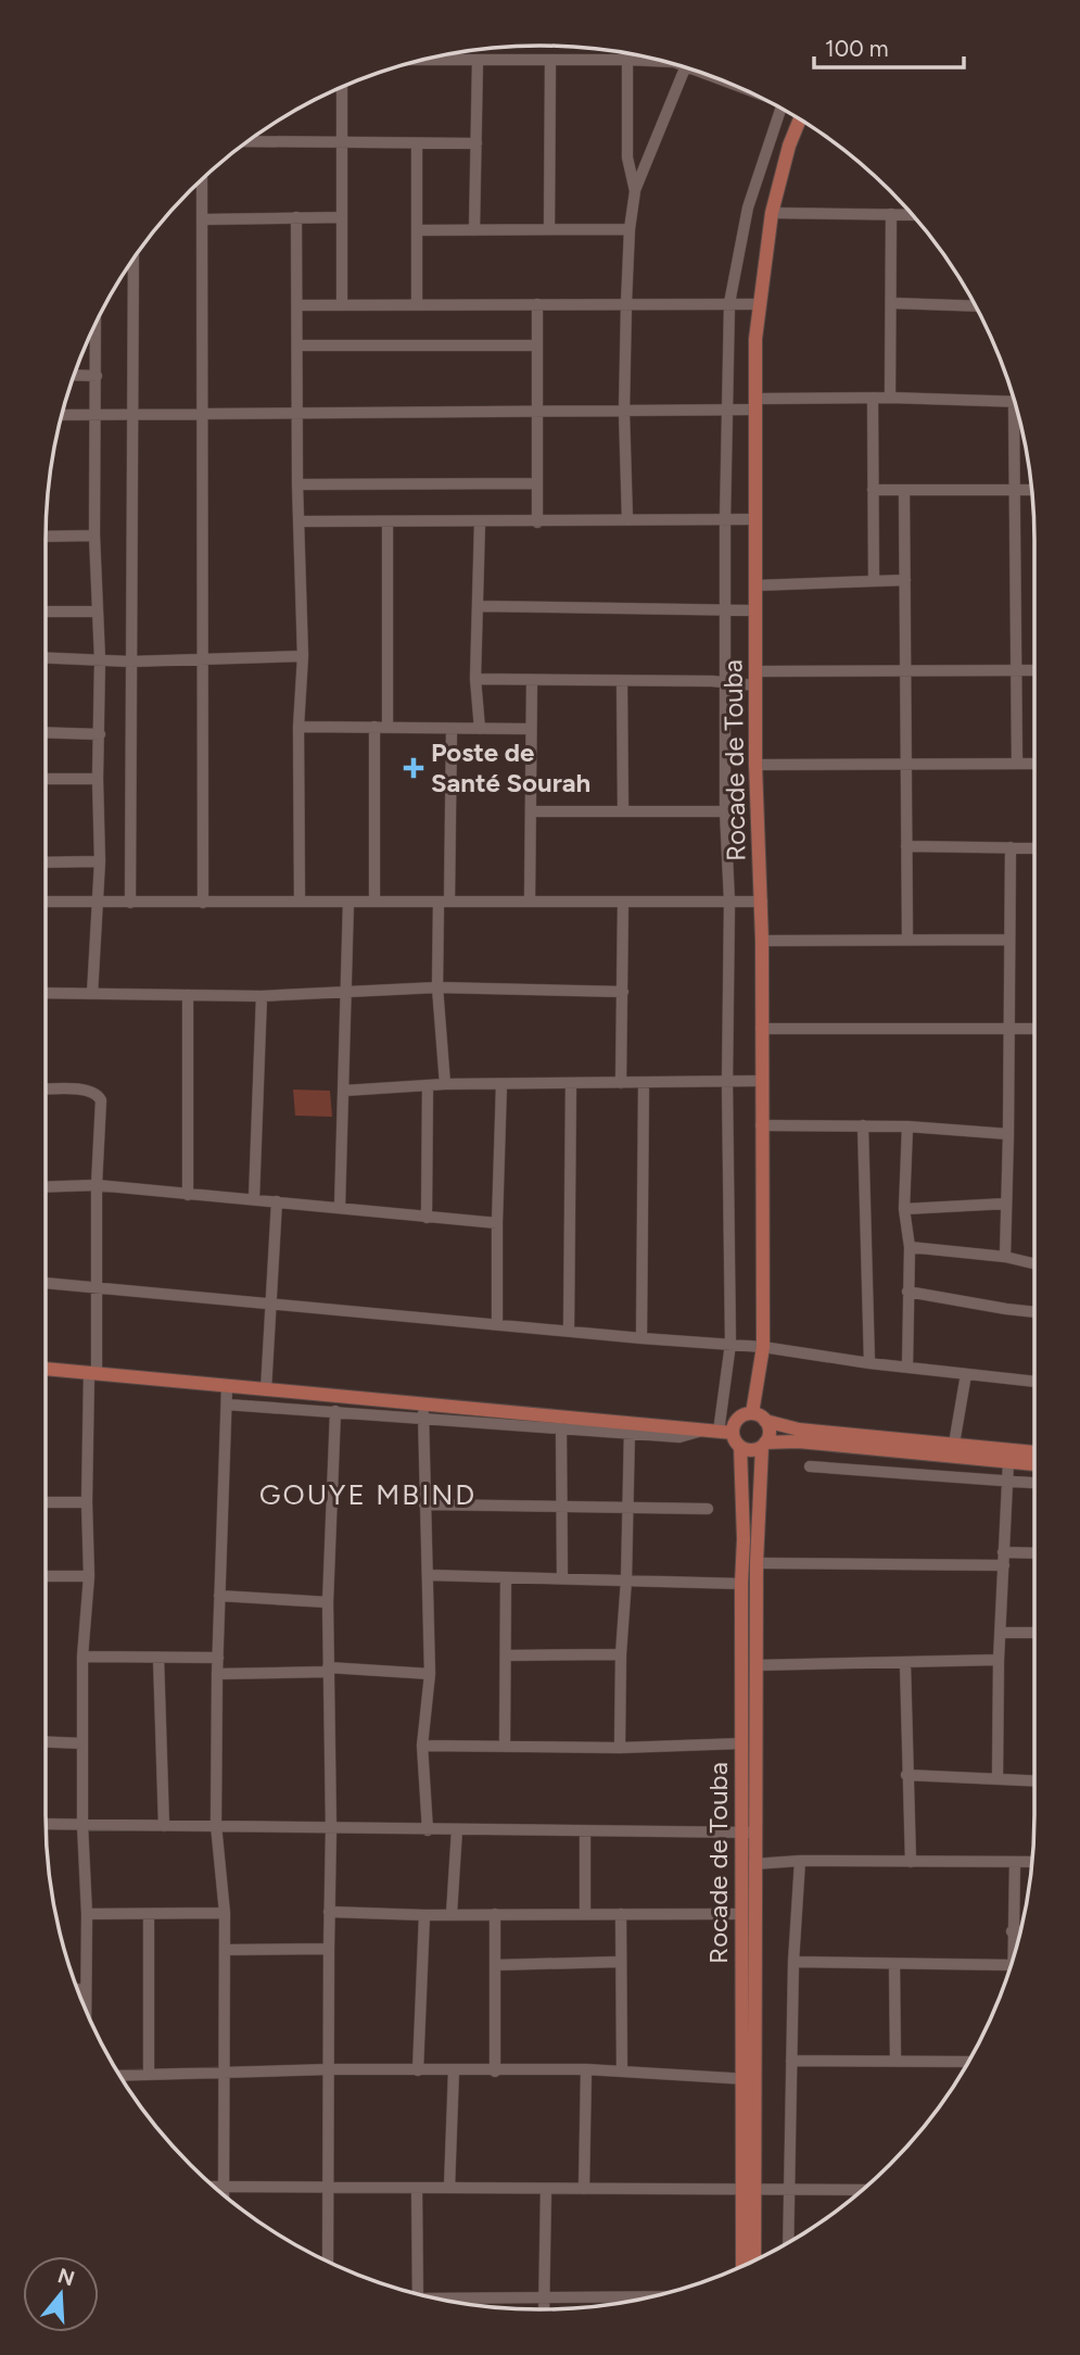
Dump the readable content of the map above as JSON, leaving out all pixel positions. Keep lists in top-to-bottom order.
{
  "streets": {
    "main road": ["Rocade de Touba"]
  },
  "districts": ["GOUYE MBIND"],
  "places": {
    "health": ["Poste de Santé Sourah"]
  },
  "scale_bar": "100 m",
  "north": "top"
}
